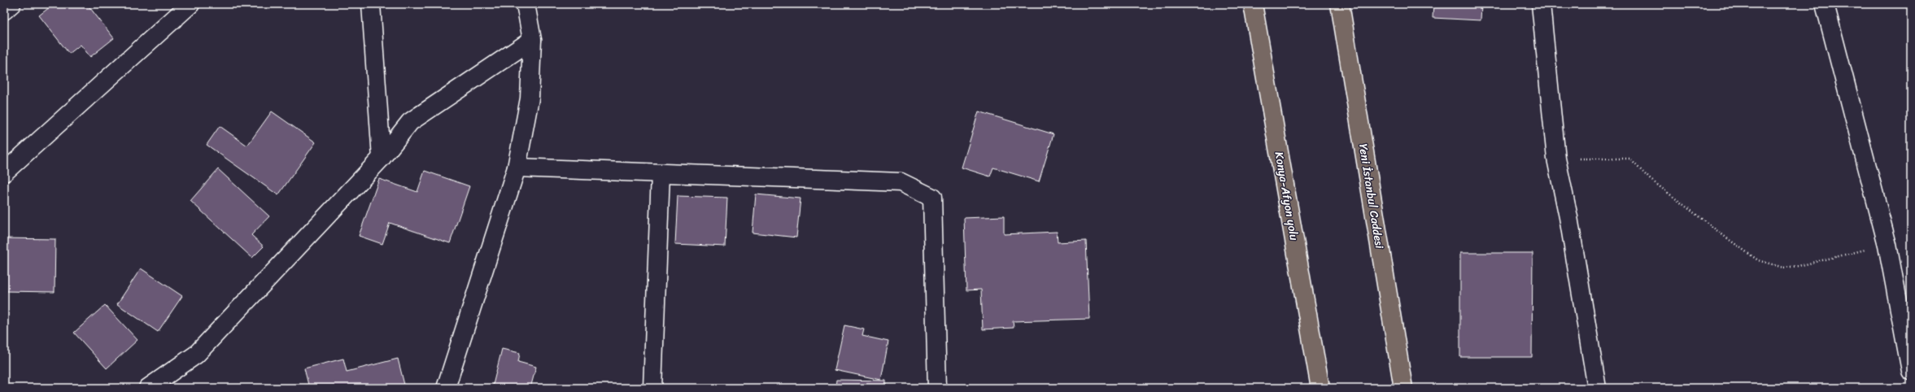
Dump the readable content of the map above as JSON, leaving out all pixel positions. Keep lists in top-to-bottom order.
{
  "streets": {
    "highway": ["Konya-Afyon yolu", "Yeni İstanbul Caddesi"]
  }
}
